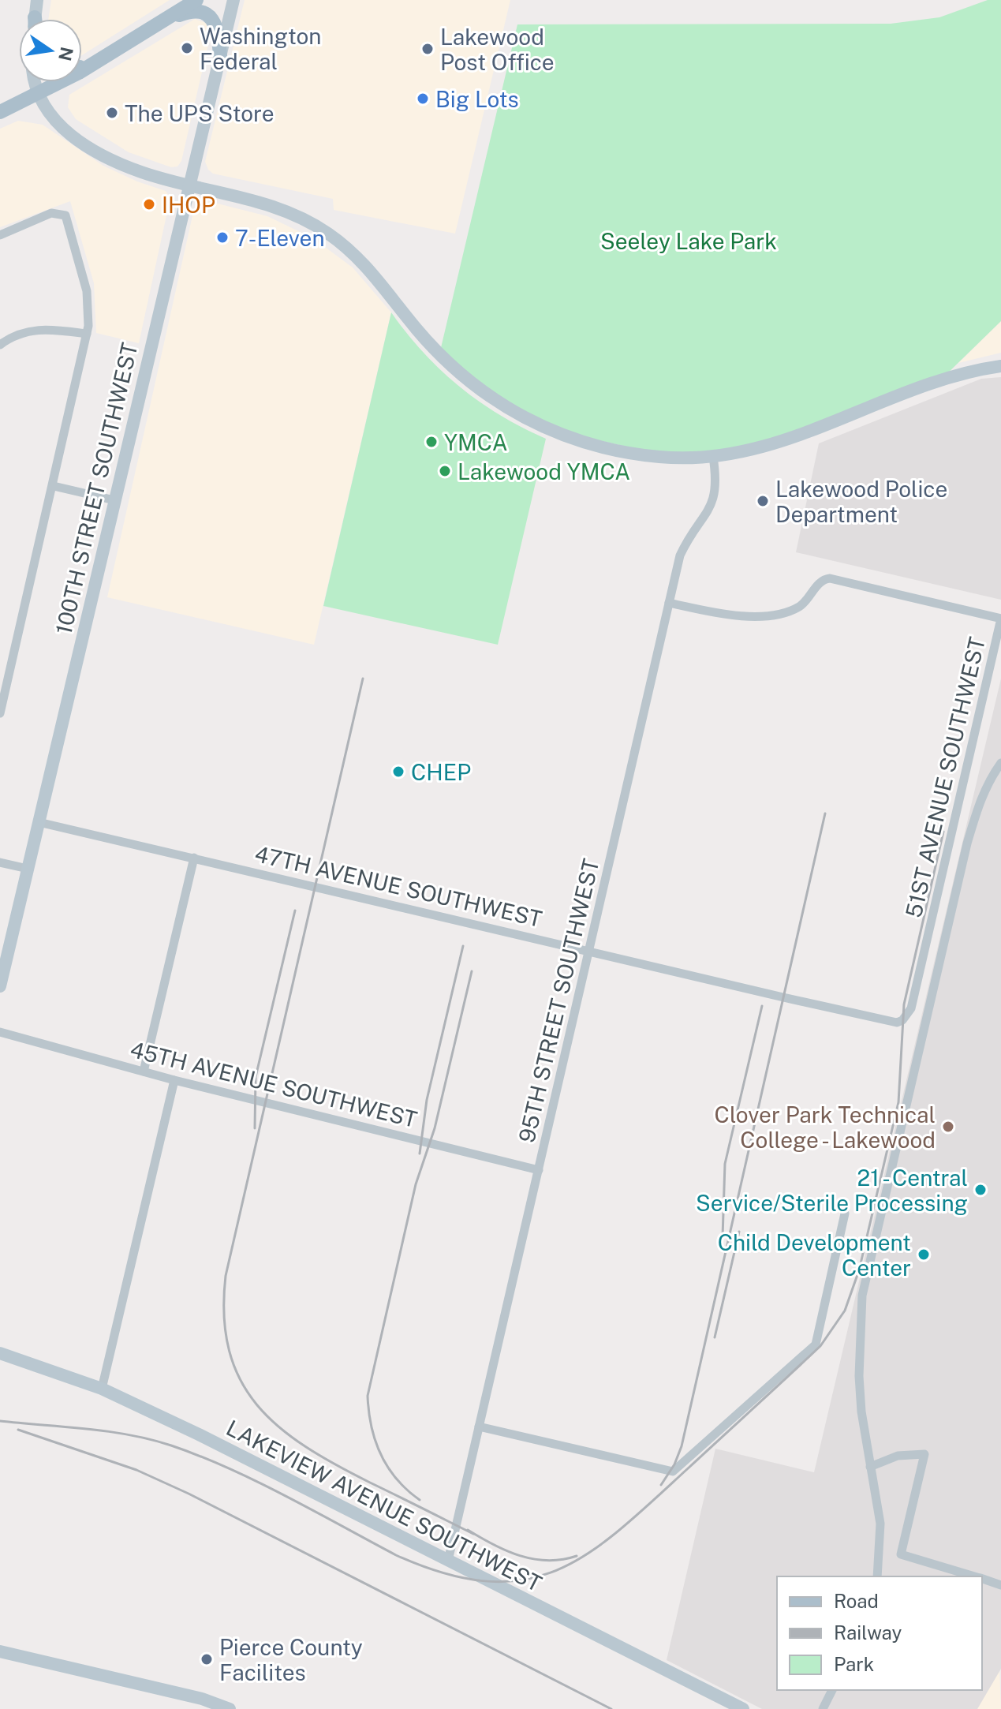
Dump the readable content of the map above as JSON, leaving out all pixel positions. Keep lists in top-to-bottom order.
{
  "streets": {
    "main road": ["100TH STREET SOUTHWEST", "LAKEVIEW AVENUE SOUTHWEST"],
    "street": [
      "51ST AVENUE SOUTHWEST",
      "47TH AVENUE SOUTHWEST",
      "95TH STREET SOUTHWEST",
      "45TH AVENUE SOUTHWEST"
    ]
  },
  "crossings": [
    ["100TH STREET SOUTHWEST", "47TH AVENUE SOUTHWEST"],
    ["51ST AVENUE SOUTHWEST", "47TH AVENUE SOUTHWEST"],
    ["51ST AVENUE SOUTHWEST", "95TH STREET SOUTHWEST"],
    ["47TH AVENUE SOUTHWEST", "95TH STREET SOUTHWEST"],
    ["95TH STREET SOUTHWEST", "45TH AVENUE SOUTHWEST"],
    ["95TH STREET SOUTHWEST", "LAKEVIEW AVENUE SOUTHWEST"]
  ],
  "parks": ["Seeley Lake Park"],
  "places": [
    "Washington Federal",
    "Lakewood Post Office",
    "Big Lots",
    "The UPS Store",
    "IHOP",
    "7-Eleven",
    "YMCA",
    "Lakewood YMCA",
    "Lakewood Police Department",
    "CHEP",
    "Clover Park Technical College - Lakewood",
    "21 - Central Service/Sterile Processing",
    "Child Development Center",
    "Pierce County Facilites"
  ],
  "legend": ["Road", "Railway", "Park"],
  "north": "right"
}
